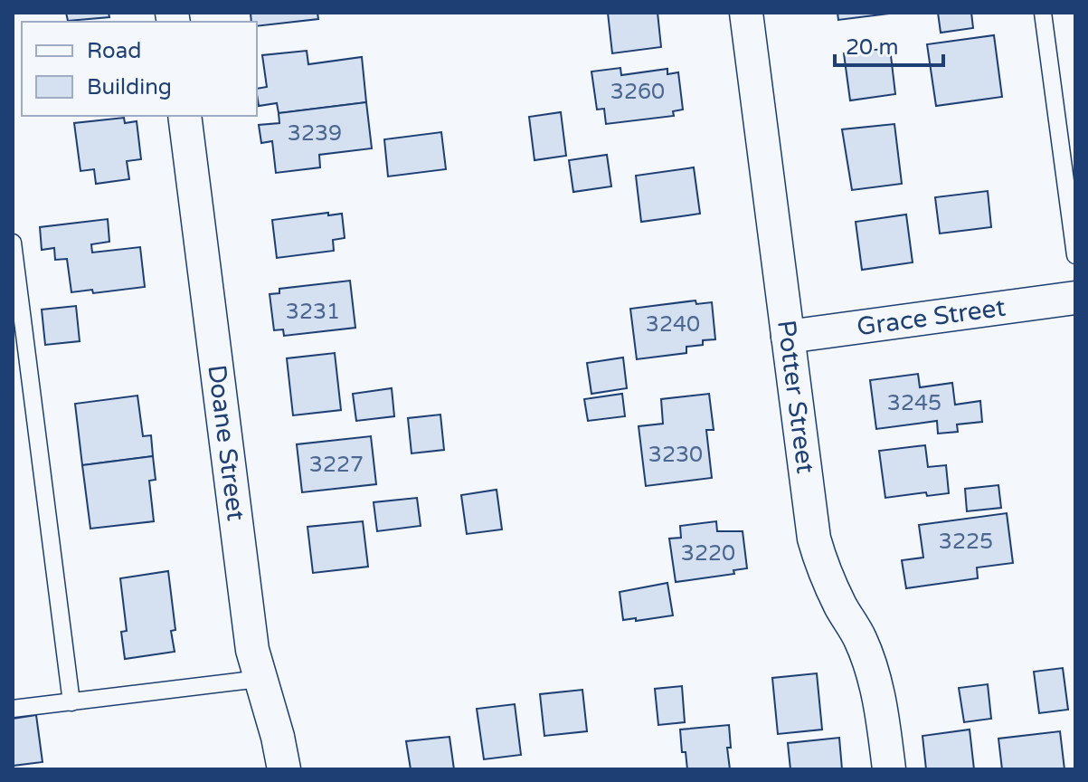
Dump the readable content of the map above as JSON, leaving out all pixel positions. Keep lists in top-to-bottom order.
{
  "streets": {
    "street": ["Grace Street", "Potter Street", "Doane Street"]
  },
  "crossings": [
    ["Grace Street", "Potter Street"]
  ],
  "house_numbers": [
    "3260",
    "3239",
    "3231",
    "3240",
    "3245",
    "3230",
    "3227",
    "3225",
    "3220"
  ],
  "legend": ["Road", "Building"],
  "scale_bar": "20 m"
}
